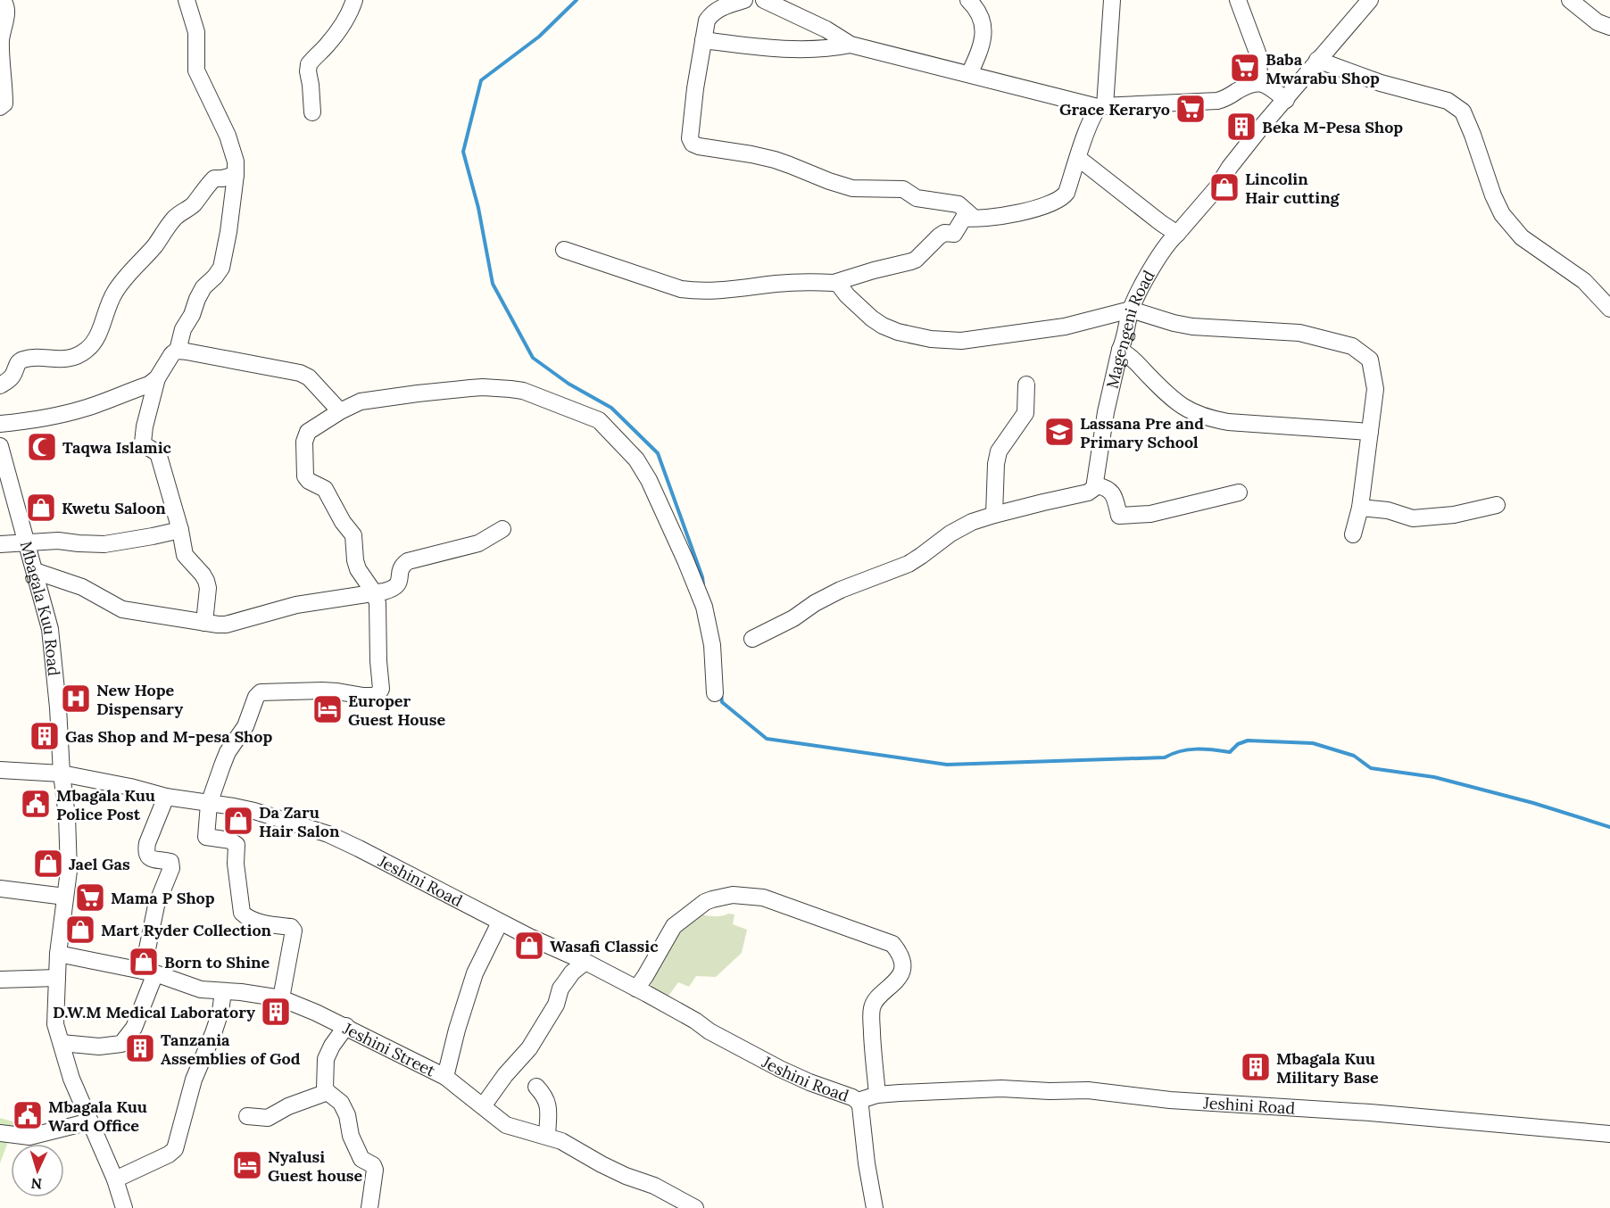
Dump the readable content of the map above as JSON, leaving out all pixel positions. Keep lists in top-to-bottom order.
{
  "streets": {
    "street": [
      "Magengeni Road",
      "Mbagala Kuu Road",
      "Jeshini Road",
      "Jeshini Street"
    ]
  },
  "crossings": [
    ["Mbagala Kuu Road", "Jeshini Road"],
    ["Mbagala Kuu Road", "Jeshini Street"]
  ],
  "places": {
    "supermarket": ["Baba Mwarabu Shop", "Grace Keraryo", "Mama P Shop"],
    "building": [
      "Beka M-Pesa Shop",
      "Gas Shop and M-pesa Shop",
      "D.W.M Medical Laboratory",
      "Tanzania Assemblies of God",
      "Mbagala Kuu Military Base"
    ],
    "shop": [
      "Lincolin Hair cutting",
      "Kwetu Saloon",
      "Da Zaru Hair Salon",
      "Jael Gas",
      "Mart Ryder Collection",
      "Wasafi Classic",
      "Born to Shine"
    ],
    "school or university": ["Lassana Pre and Primary School"],
    "mosque": ["Taqwa Islamic"],
    "hospital": ["New Hope Dispensary"],
    "hotel": ["Europer Guest House", "Nyalusi Guest house"],
    "public building": ["Mbagala Kuu Police Post", "Mbagala Kuu Ward Office"]
  },
  "north": "bottom"
}
